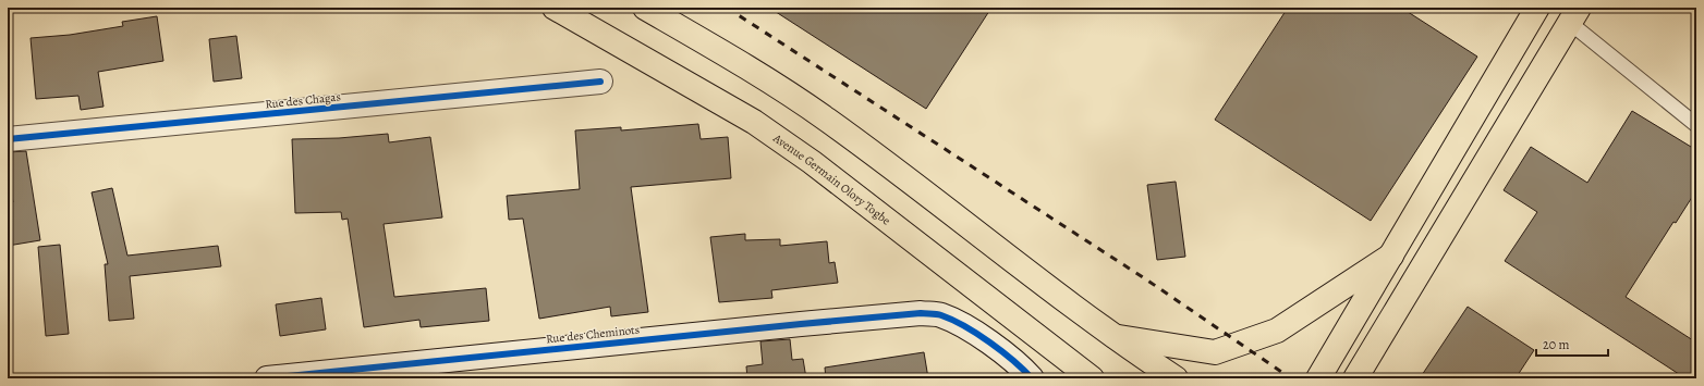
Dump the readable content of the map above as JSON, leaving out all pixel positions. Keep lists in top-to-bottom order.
{
  "streets": {
    "main road": ["Avenue Germain Olory Togbe"],
    "street": ["Rue des Chagas", "Rue des Cheminots"]
  },
  "scale_bar": "20 m"
}
